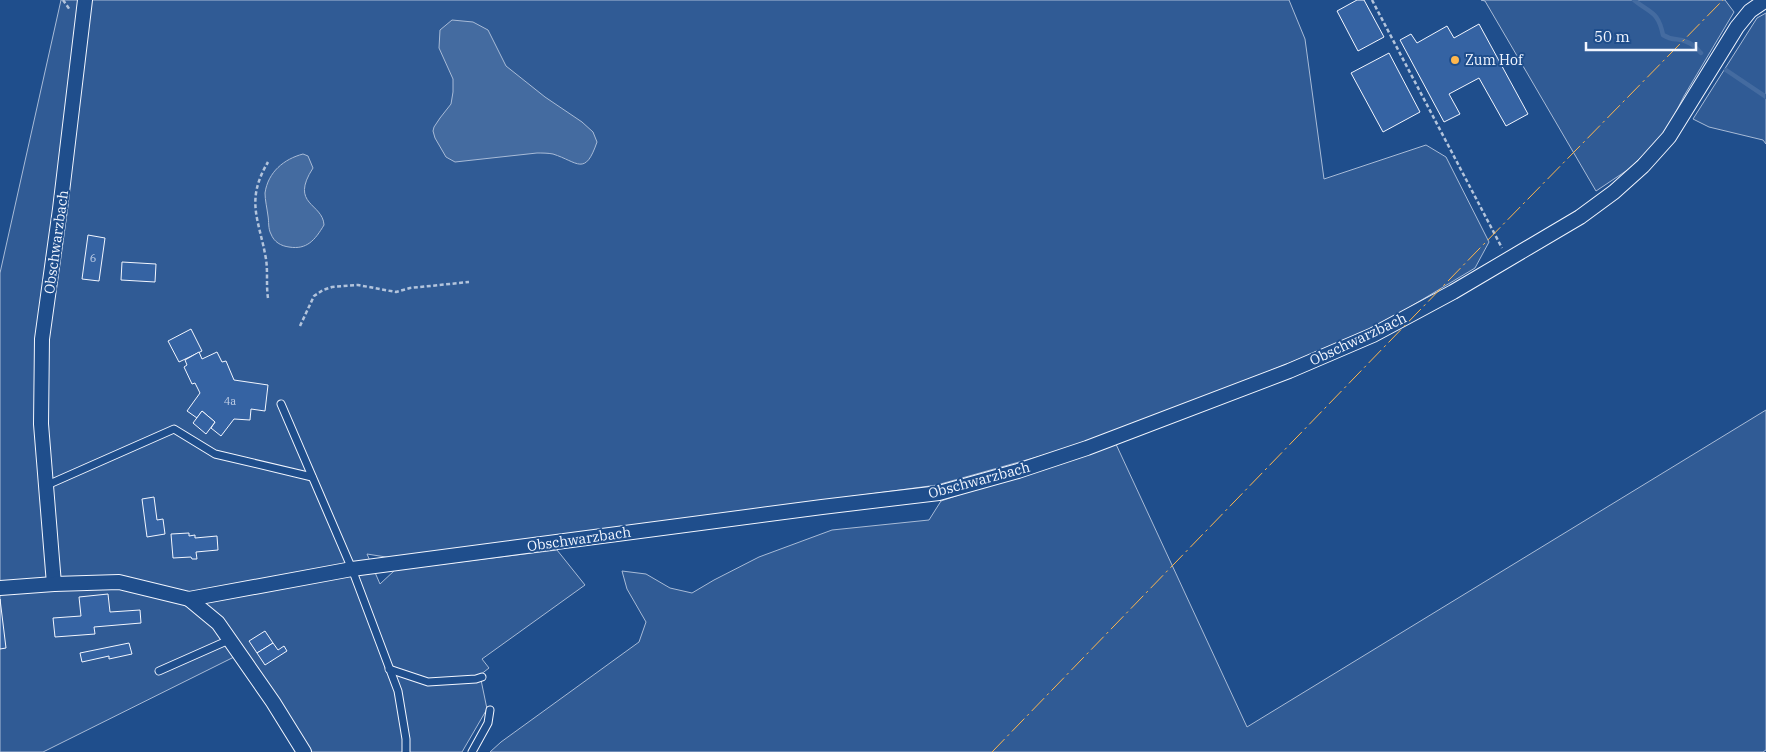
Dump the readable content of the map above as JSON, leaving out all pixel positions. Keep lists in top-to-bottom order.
{
  "streets": {
    "street": ["Obschwarzbach"]
  },
  "places": ["Zum Hof"],
  "house_numbers": ["6", "4a"],
  "scale_bar": "50 m"
}
